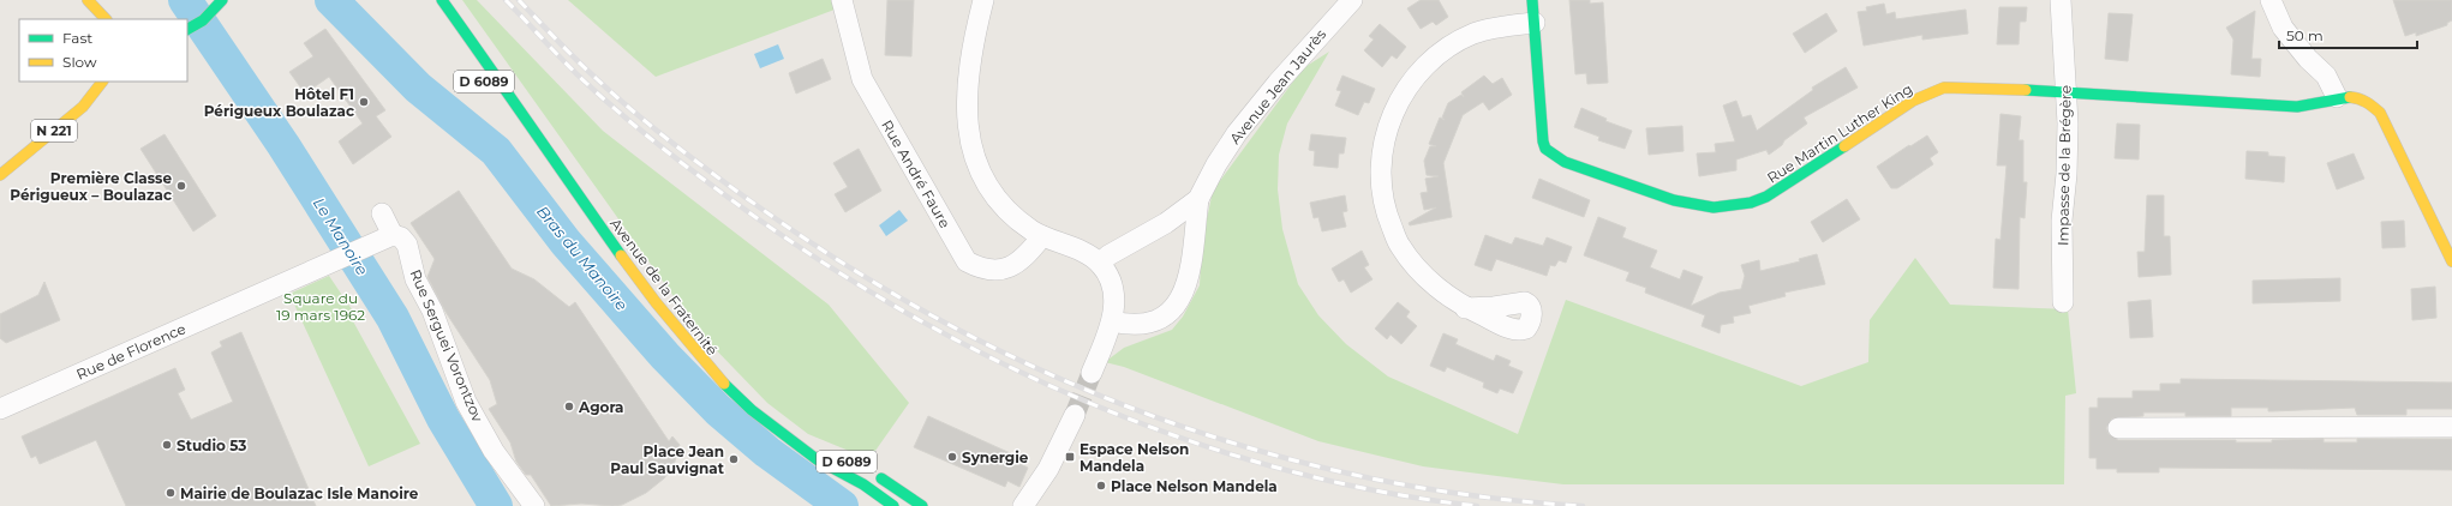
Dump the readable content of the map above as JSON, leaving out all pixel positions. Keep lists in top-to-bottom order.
{
  "streets": {
    "street": [
      "D 6089",
      "Avenue Jean Jaurès",
      "N 221",
      "Rue Martin Luther King",
      "Impasse de la Brégère",
      "Rue André Faure",
      "Avenue de la Fraternité",
      "Rue Serguei Vorontzov",
      "Rue de Florence"
    ]
  },
  "crossings": [
    ["Rue Martin Luther King", "Impasse de la Brégère"],
    ["Rue Serguei Vorontzov", "Rue de Florence"]
  ],
  "water": ["Le Manoire", "Bras du Manoire"],
  "parks": ["Square du 19 mars 1962"],
  "places": {
    "other": [
      "Hôtel F1 Périgueux Boulazac",
      "Première Classe Périgueux – Boulazac",
      "Agora",
      "Studio 53",
      "Synergie",
      "Place Jean Paul Sauvignat",
      "Place Nelson Mandela",
      "Mairie de Boulazac Isle Manoire"
    ],
    "transit": ["Espace Nelson Mandela"]
  },
  "legend": ["Fast", "Slow"],
  "scale_bar": "50 m"
}
